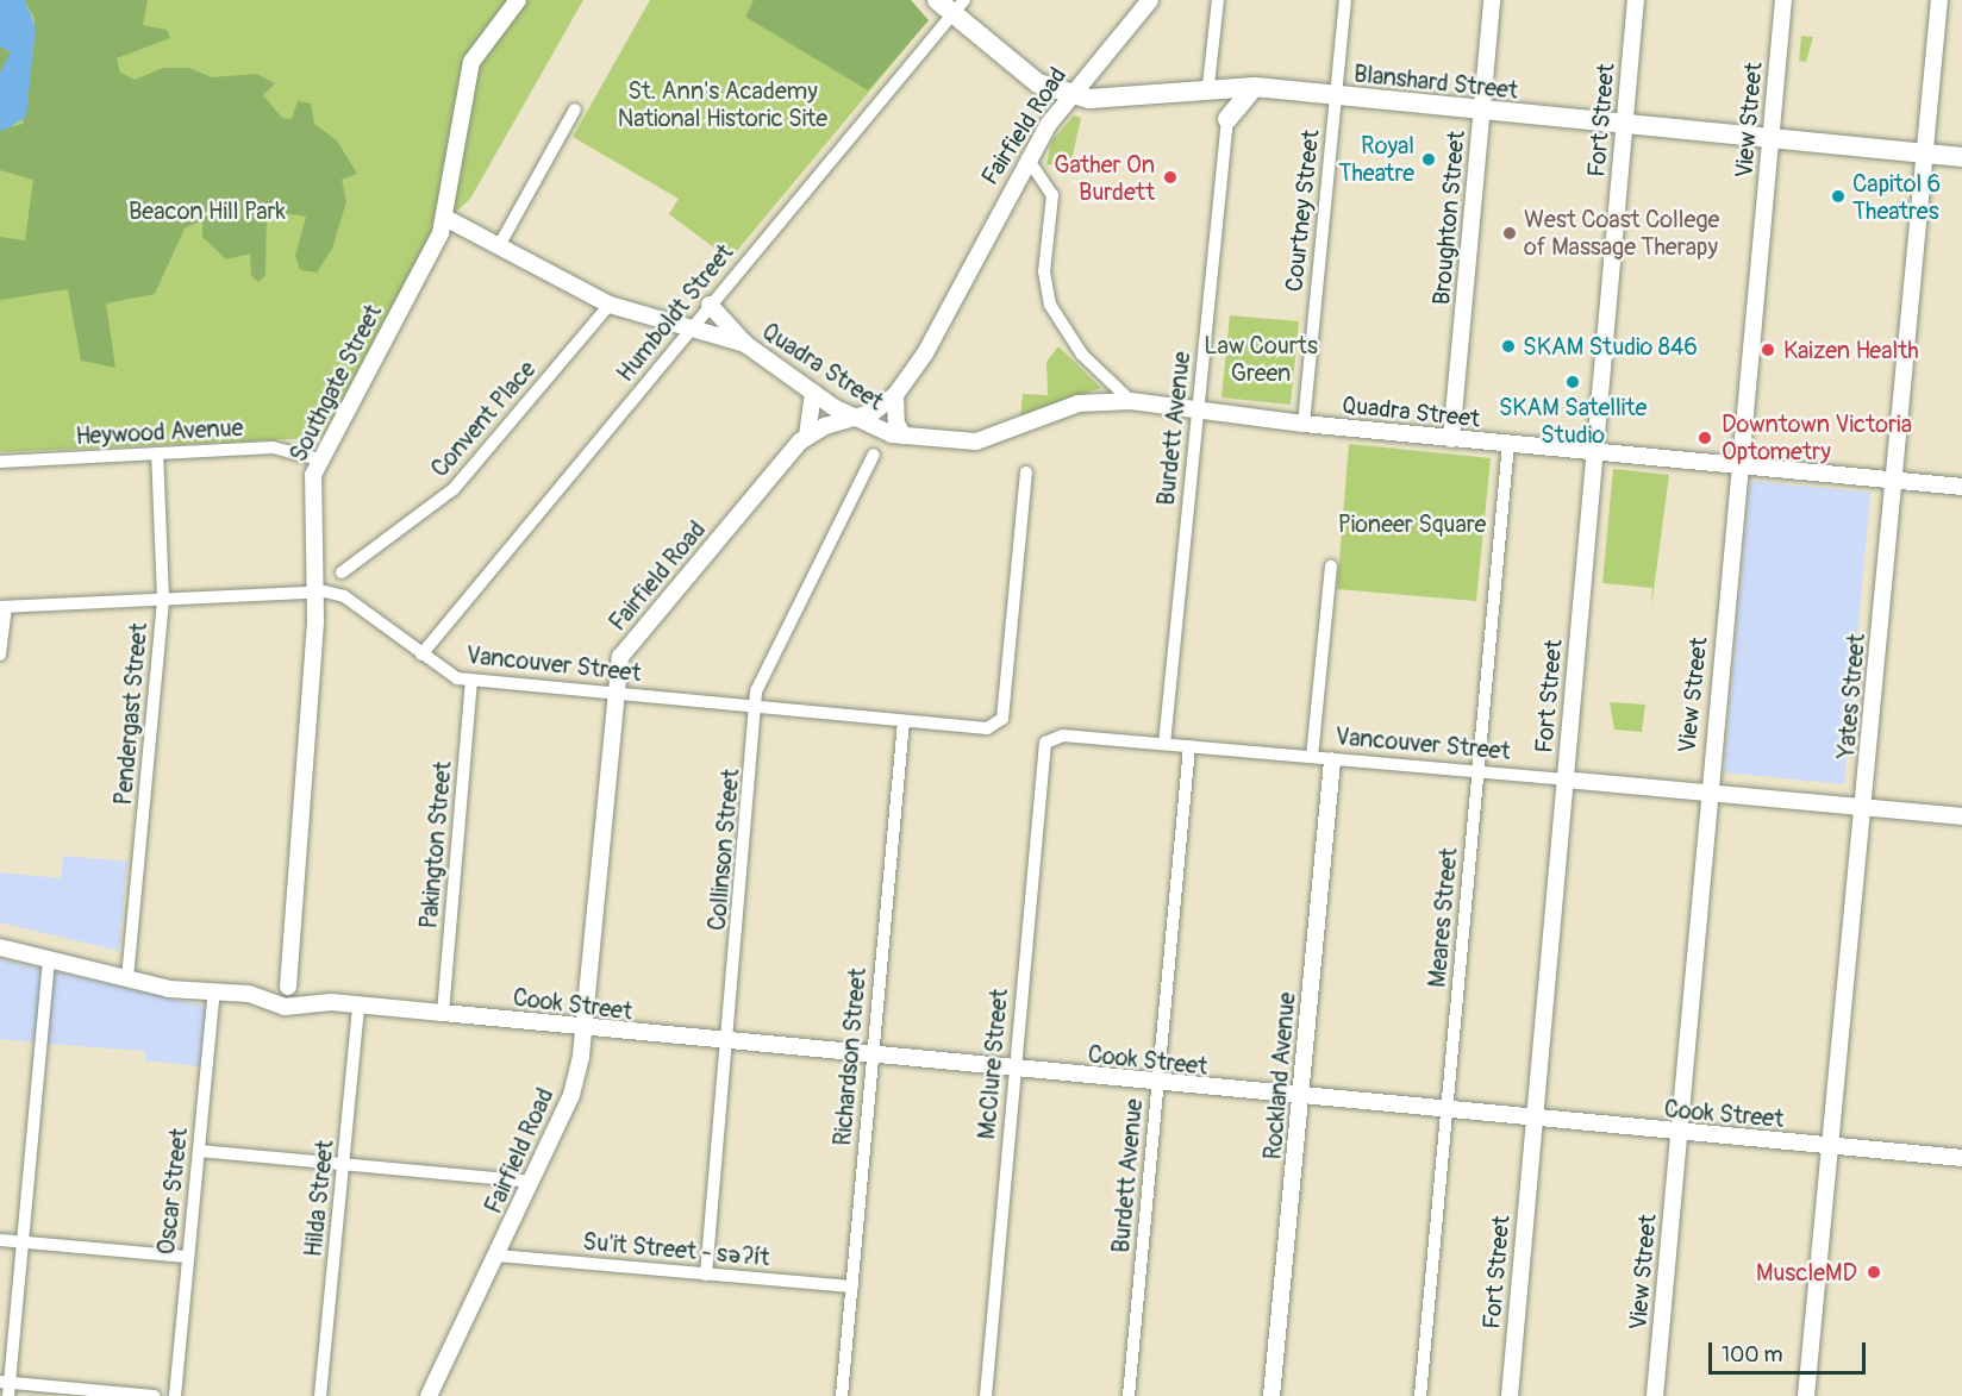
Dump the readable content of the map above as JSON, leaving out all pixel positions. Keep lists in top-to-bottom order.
{
  "streets": {
    "main road": [
      "Blanshard Street",
      "Fort Street",
      "View Street",
      "Fairfield Road",
      "Broughton Street",
      "Quadra Street",
      "Southgate Street",
      "Vancouver Street",
      "Yates Street",
      "Cook Street",
      "Rockland Avenue"
    ],
    "street": [
      "Courtney Street",
      "Humboldt Street",
      "Convent Place",
      "Burdett Avenue",
      "Heywood Avenue",
      "Pendergast Street",
      "Pakington Street",
      "Collinson Street",
      "Meares Street",
      "Richardson Street",
      "McClure Street",
      "Oscar Street",
      "Hilda Street",
      "Su'it Street - səʔít"
    ]
  },
  "crossings": [
    ["Blanshard Street", "Fort Street"],
    ["Blanshard Street", "View Street"],
    ["Blanshard Street", "Fairfield Road"],
    ["Blanshard Street", "Courtney Street"],
    ["Blanshard Street", "Broughton Street"],
    ["Blanshard Street", "Humboldt Street"],
    ["Blanshard Street", "Yates Street"],
    ["Fort Street", "Quadra Street"],
    ["Fort Street", "Vancouver Street"],
    ["Fort Street", "Cook Street"],
    ["View Street", "Quadra Street"],
    ["View Street", "Vancouver Street"],
    ["View Street", "Cook Street"],
    ["Fairfield Road", "Quadra Street"],
    ["Fairfield Road", "Vancouver Street"],
    ["Fairfield Road", "Cook Street"],
    ["Fairfield Road", "Su'it Street - səʔít"],
    ["Courtney Street", "Quadra Street"],
    ["Broughton Street", "Quadra Street"],
    ["Humboldt Street", "Quadra Street"],
    ["Humboldt Street", "Vancouver Street"],
    ["Quadra Street", "Southgate Street"],
    ["Quadra Street", "Convent Place"],
    ["Quadra Street", "Burdett Avenue"],
    ["Quadra Street", "Yates Street"],
    ["Quadra Street", "Meares Street"],
    ["Southgate Street", "Heywood Avenue"],
    ["Southgate Street", "Vancouver Street"],
    ["Southgate Street", "Cook Street"],
    ["Burdett Avenue", "Vancouver Street"],
    ["Burdett Avenue", "Cook Street"],
    ["Heywood Avenue", "Pendergast Street"],
    ["Vancouver Street", "Yates Street"],
    ["Vancouver Street", "Pendergast Street"],
    ["Vancouver Street", "Pakington Street"],
    ["Vancouver Street", "Collinson Street"],
    ["Vancouver Street", "Meares Street"],
    ["Vancouver Street", "Richardson Street"],
    ["Vancouver Street", "McClure Street"],
    ["Vancouver Street", "Rockland Avenue"],
    ["Yates Street", "Cook Street"],
    ["Pendergast Street", "Cook Street"],
    ["Pakington Street", "Cook Street"],
    ["Collinson Street", "Cook Street"],
    ["Collinson Street", "Su'it Street - səʔít"],
    ["Meares Street", "Cook Street"],
    ["Cook Street", "Richardson Street"],
    ["Cook Street", "McClure Street"],
    ["Cook Street", "Rockland Avenue"],
    ["Cook Street", "Oscar Street"],
    ["Cook Street", "Hilda Street"],
    ["Richardson Street", "Su'it Street - səʔít"]
  ],
  "parks": [
    "St. Ann's Academy National Historic Site",
    "Beacon Hill Park",
    "Law Courts Green",
    "Pioneer Square"
  ],
  "places": [
    "Royal Theatre",
    "Gather On Burdett",
    "Capitol 6 Theatres",
    "West Coast College of Massage Therapy",
    "SKAM Studio 846",
    "Kaizen Health",
    "SKAM Satellite Studio",
    "Downtown Victoria Optometry",
    "MuscleMD"
  ],
  "scale_bar": "100 m"
}
